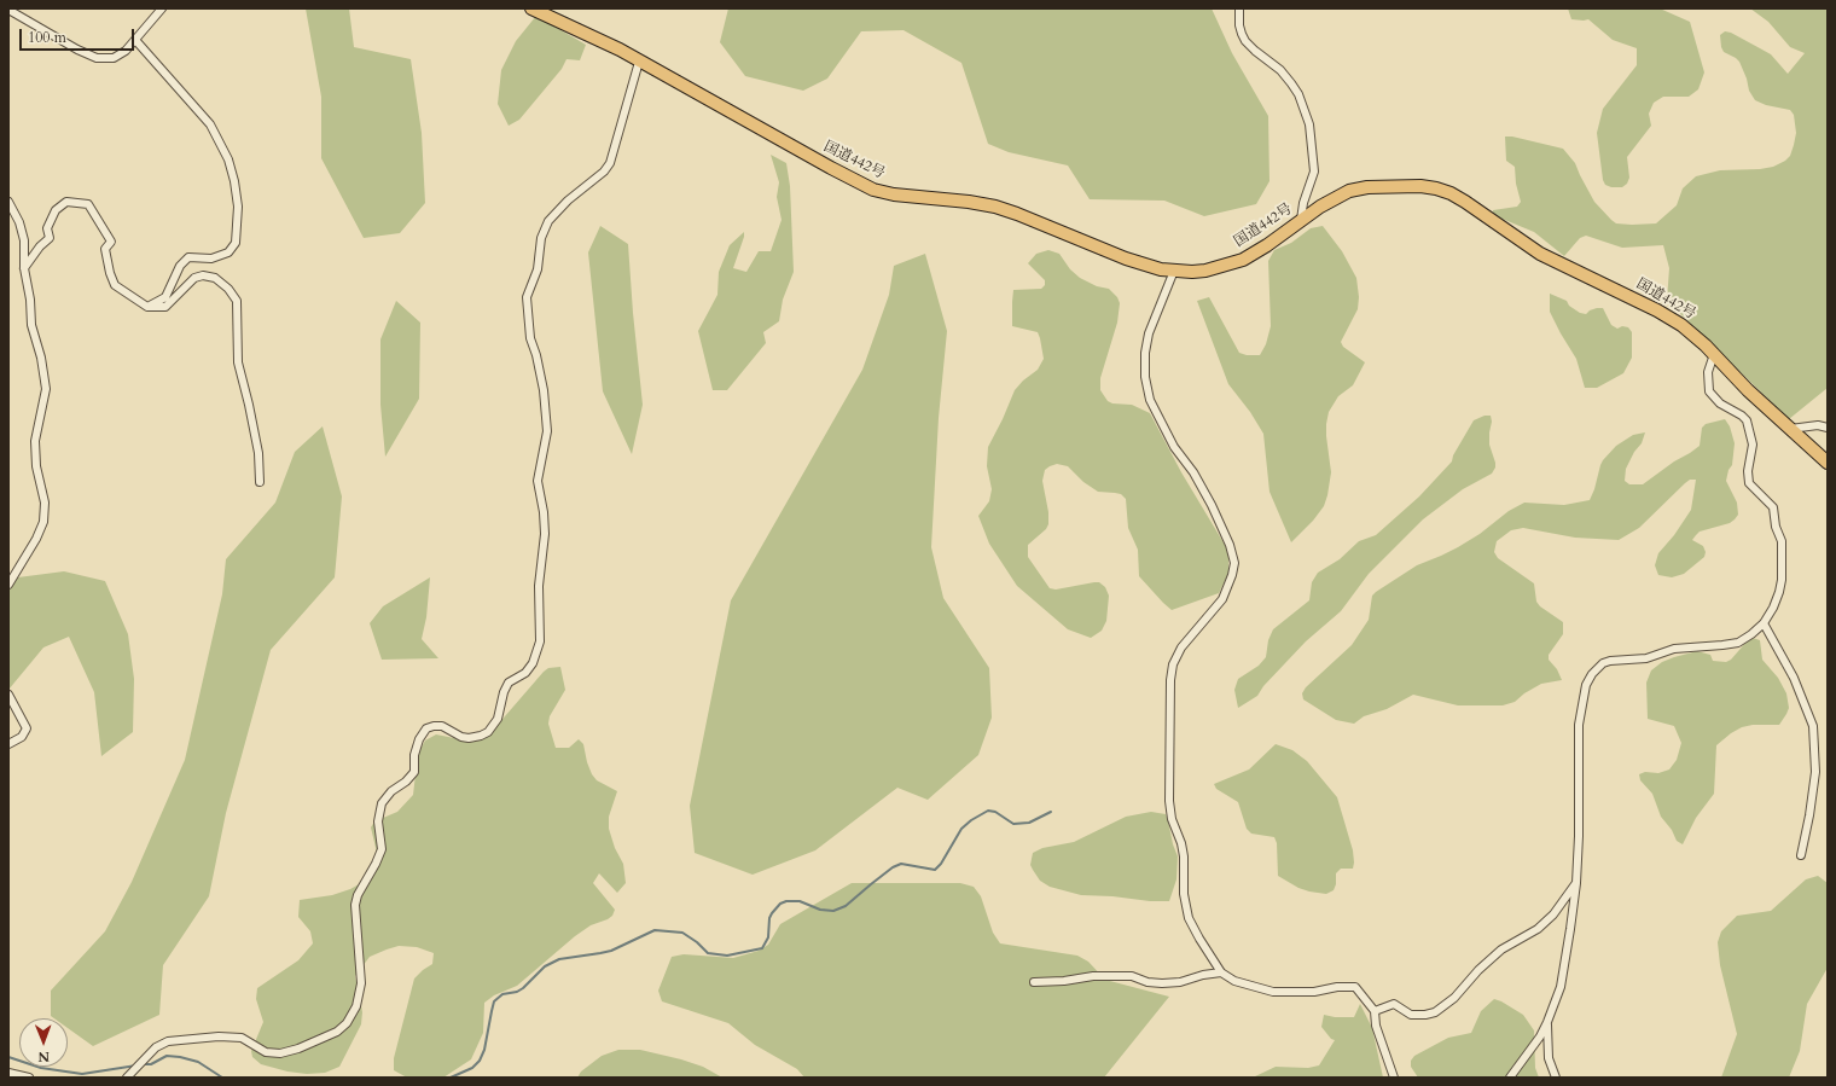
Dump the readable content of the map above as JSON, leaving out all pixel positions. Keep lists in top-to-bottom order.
{
  "streets": {
    "highway": ["国道442号"]
  },
  "scale_bar": "100 m",
  "north": "bottom"
}
